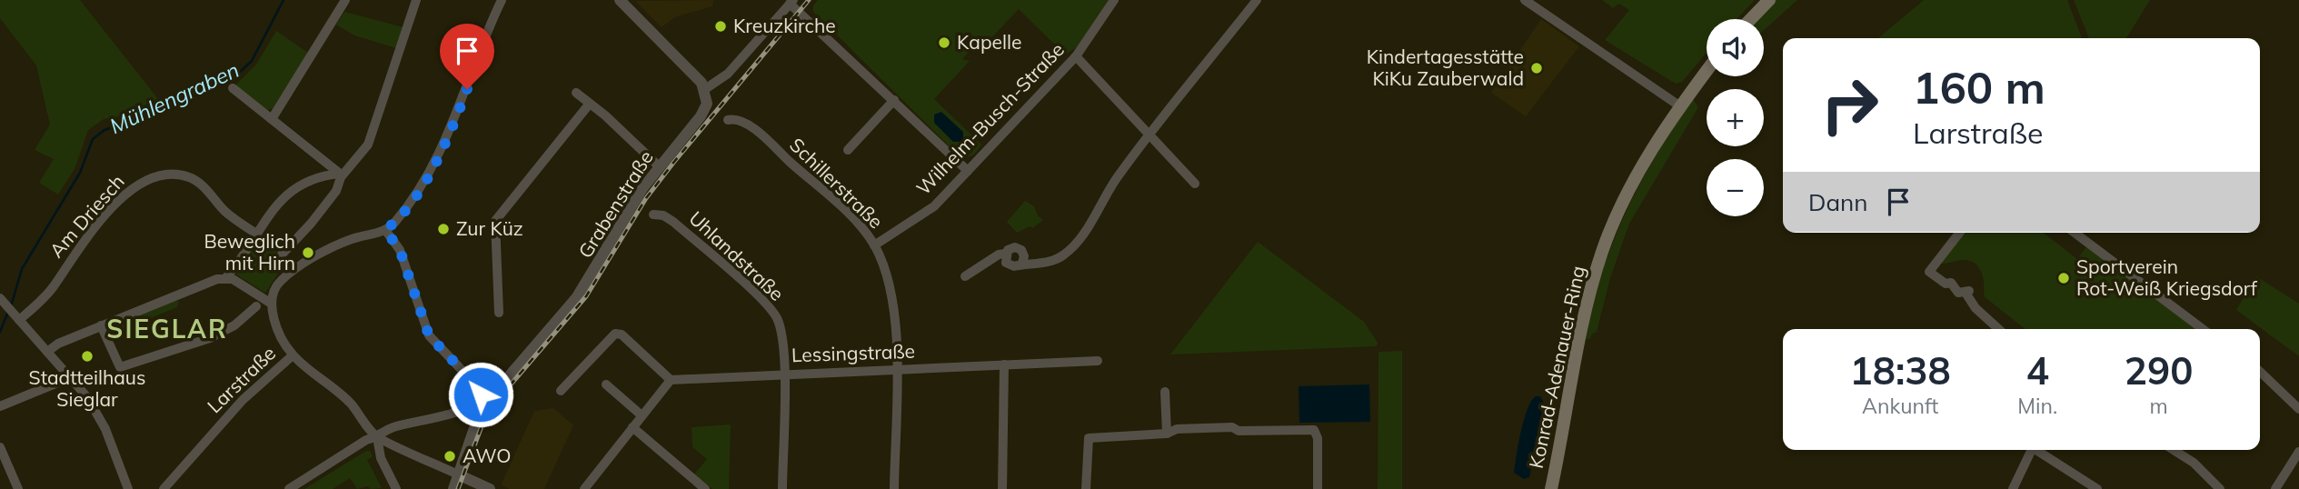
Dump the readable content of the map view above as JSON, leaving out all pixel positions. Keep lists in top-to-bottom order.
{
  "streets": {
    "main road": ["Konrad-Adenauer-Ring"],
    "street": [
      "Wilhelm-Busch-Straße",
      "Schillerstraße",
      "Grabenstraße",
      "Am Driesch",
      "Uhlandstraße",
      "Lessingstraße",
      "Larstraße"
    ]
  },
  "crossings": [
    ["Wilhelm-Busch-Straße", "Schillerstraße"],
    ["Schillerstraße", "Lessingstraße"],
    ["Uhlandstraße", "Lessingstraße"]
  ],
  "districts": ["SIEGLAR"],
  "water": ["Mühlengraben"],
  "places": [
    "Kreuzkirche",
    "Kapelle",
    "Kindertagesstätte KiKu Zauberwald",
    "Zur Küz",
    "Beweglich mit Hirn",
    "Sportverein Rot-Weiß Kriegsdorf",
    "Stadtteilhaus Sieglar",
    "AWO"
  ],
  "page": {
    "map_buttons": ["+", "−"],
    "turn": ["160 m", "Larstraße"],
    "then": "Dann",
    "eta": [
      "18:38",
      "Ankunft",
      "4",
      "Min.",
      "290",
      "m"
    ]
  }
}
